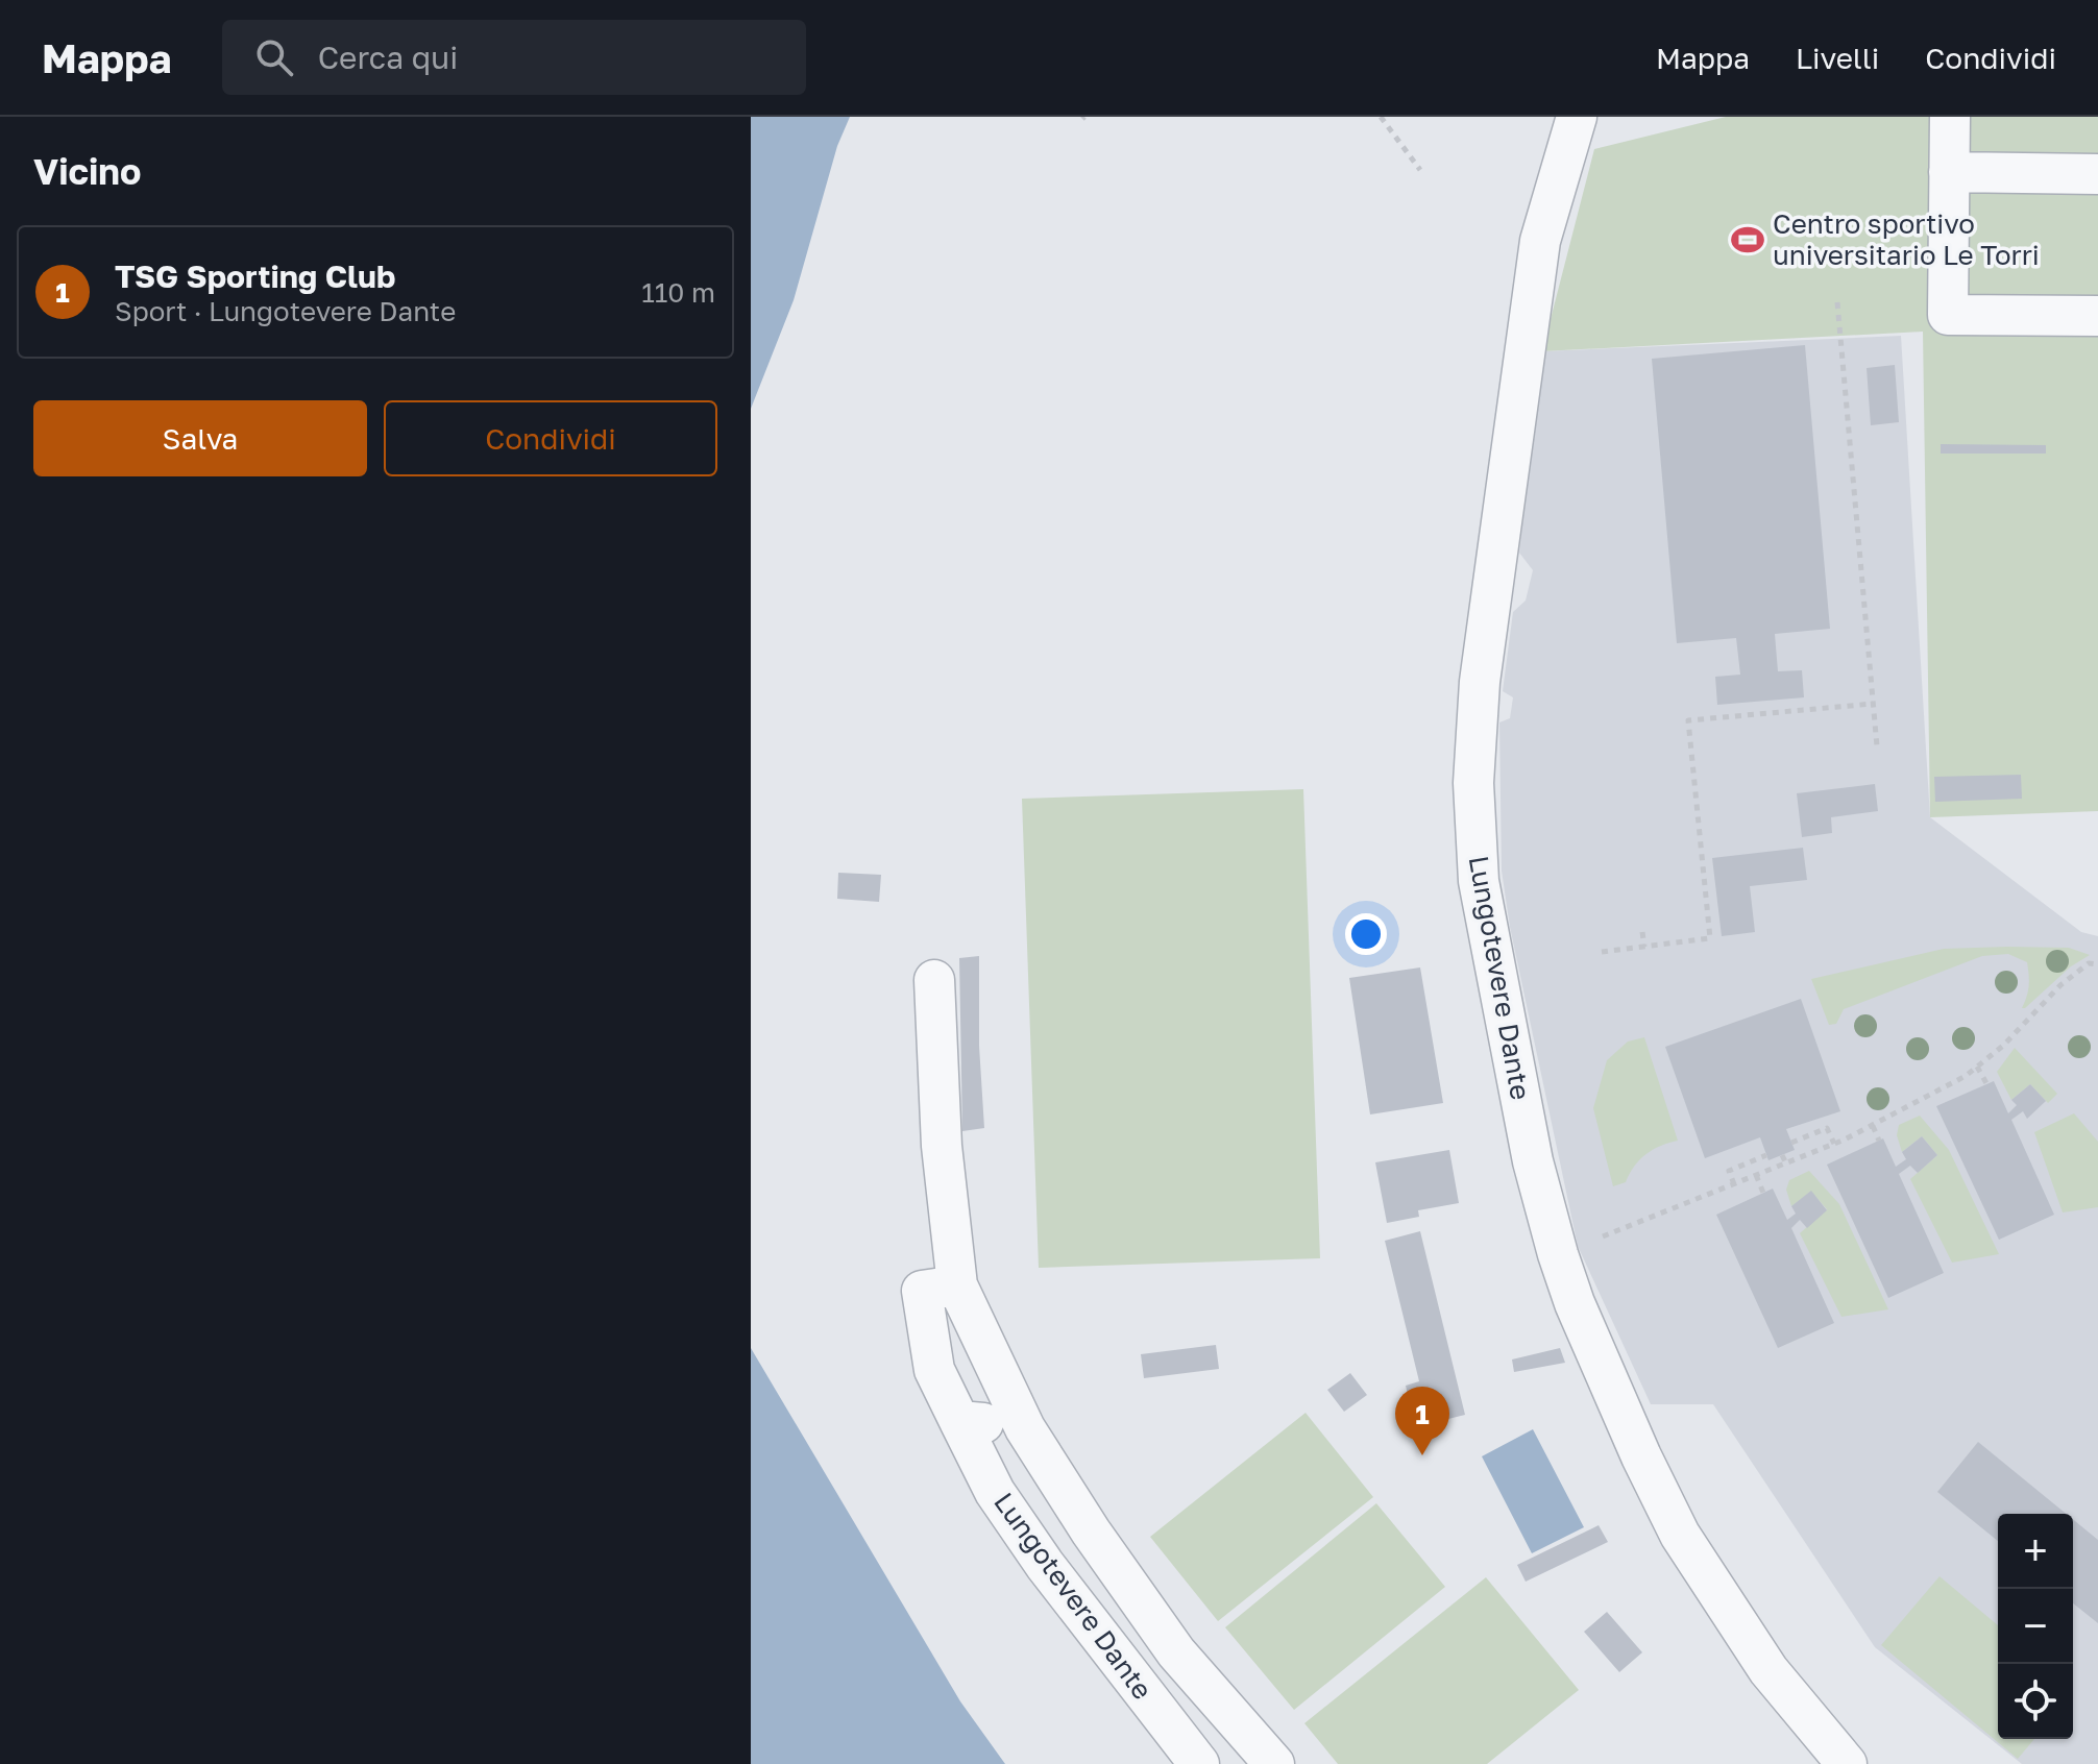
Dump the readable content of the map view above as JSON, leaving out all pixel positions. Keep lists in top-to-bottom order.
{
  "streets": {
    "street": ["Lungotevere Dante"]
  },
  "places": {
    "sports": ["Centro sportivo universitario Le Torri"]
  },
  "page": {
    "header": "Mappa",
    "search": "Cerca qui",
    "nav": ["Mappa", "Livelli", "Condividi"],
    "heading": "Vicino",
    "list": [
      {
        "mark": "1",
        "name": "TSG Sporting Club",
        "note": "Sport · Lungotevere Dante",
        "value": "110 m"
      }
    ],
    "buttons": ["Salva", "Condividi"],
    "pins": "1",
    "map_buttons": ["+", "−"]
  }
}
